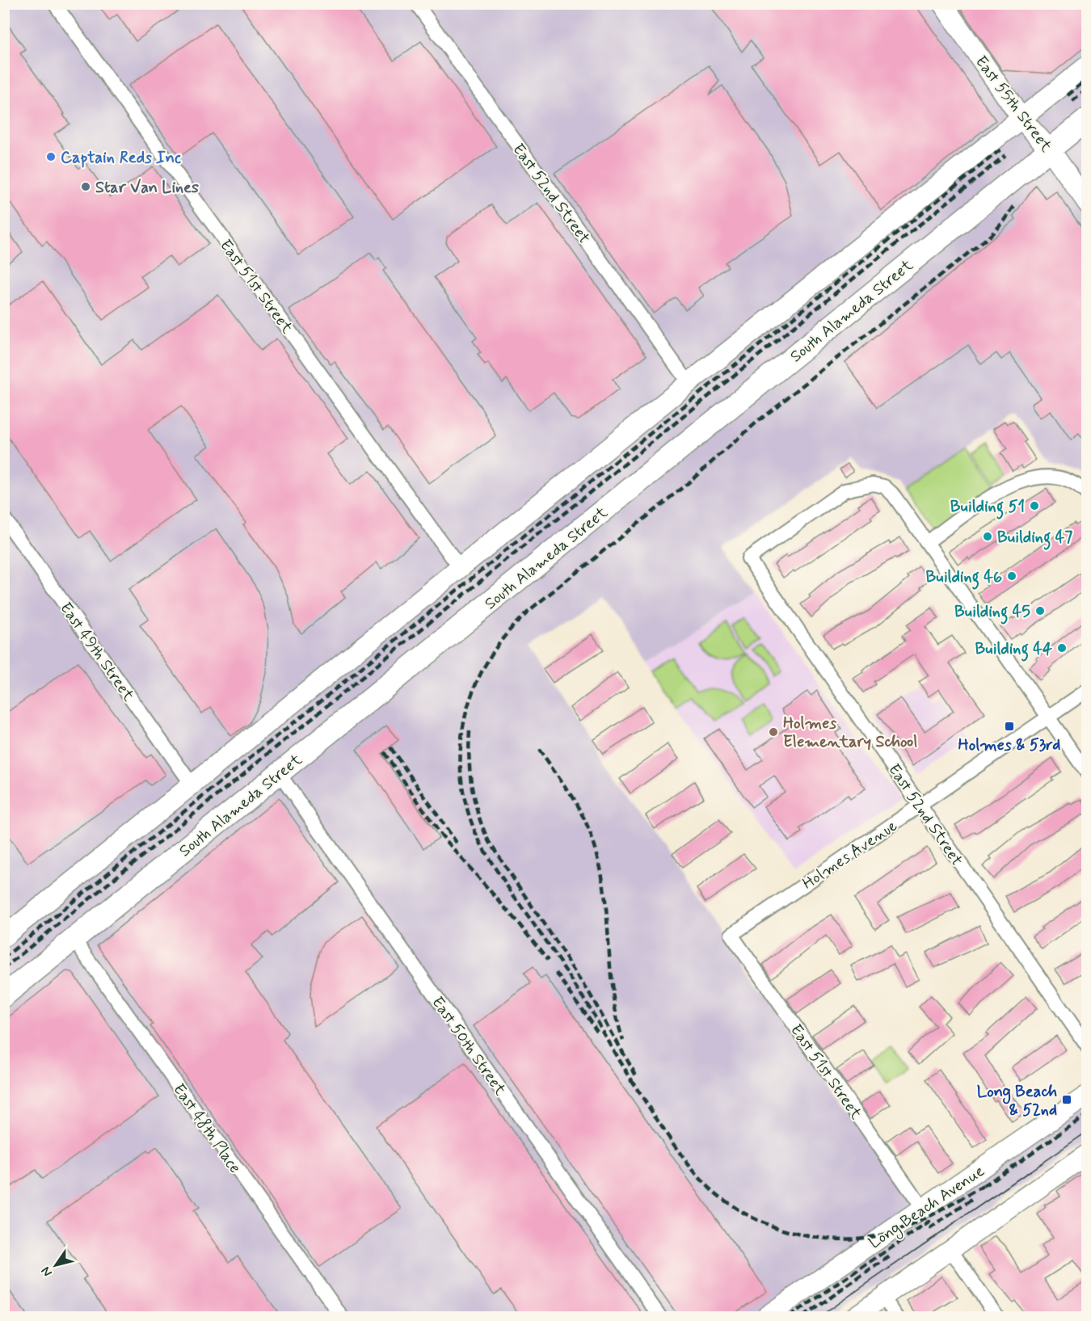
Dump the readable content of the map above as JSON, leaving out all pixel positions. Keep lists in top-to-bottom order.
{
  "streets": {
    "main road": ["South Alameda Street"],
    "street": [
      "East 55th Street",
      "East 52nd Street",
      "East 51st Street",
      "East 49th Street",
      "Holmes Avenue",
      "East 50th Street",
      "East 48th Place",
      "Long Beach Avenue"
    ]
  },
  "crossings": [
    ["East 55th Street", "South Alameda Street"],
    ["East 52nd Street", "Holmes Avenue"],
    ["East 51st Street", "Holmes Avenue"],
    ["East 51st Street", "Long Beach Avenue"],
    ["South Alameda Street", "East 50th Street"],
    ["South Alameda Street", "East 48th Place"]
  ],
  "places": {
    "other": [
      "Captain Reds Inc",
      "Star Van Lines",
      "Building 51",
      "Building 47",
      "Building 46",
      "Building 45",
      "Building 44",
      "Holmes Elementary School"
    ],
    "transit": ["Holmes & 53rd", "Long Beach & 52nd"]
  },
  "north": "bottom left"
}
